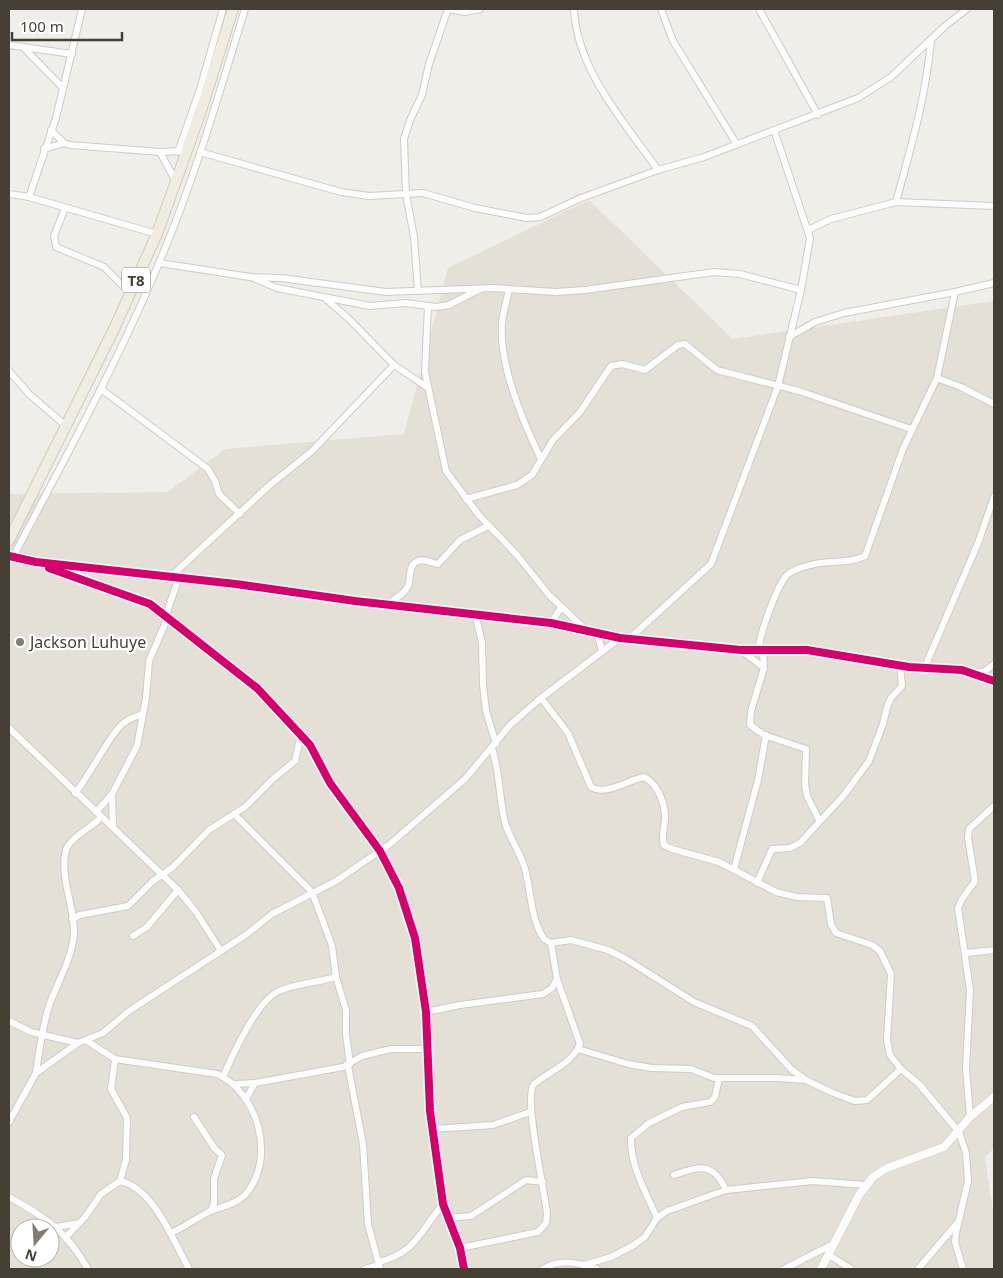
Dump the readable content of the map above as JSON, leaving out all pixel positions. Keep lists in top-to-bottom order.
{
  "streets": {
    "main road": ["T8"]
  },
  "places": ["Jackson Luhuye"],
  "scale_bar": "100 m",
  "north": "bottom"
}
